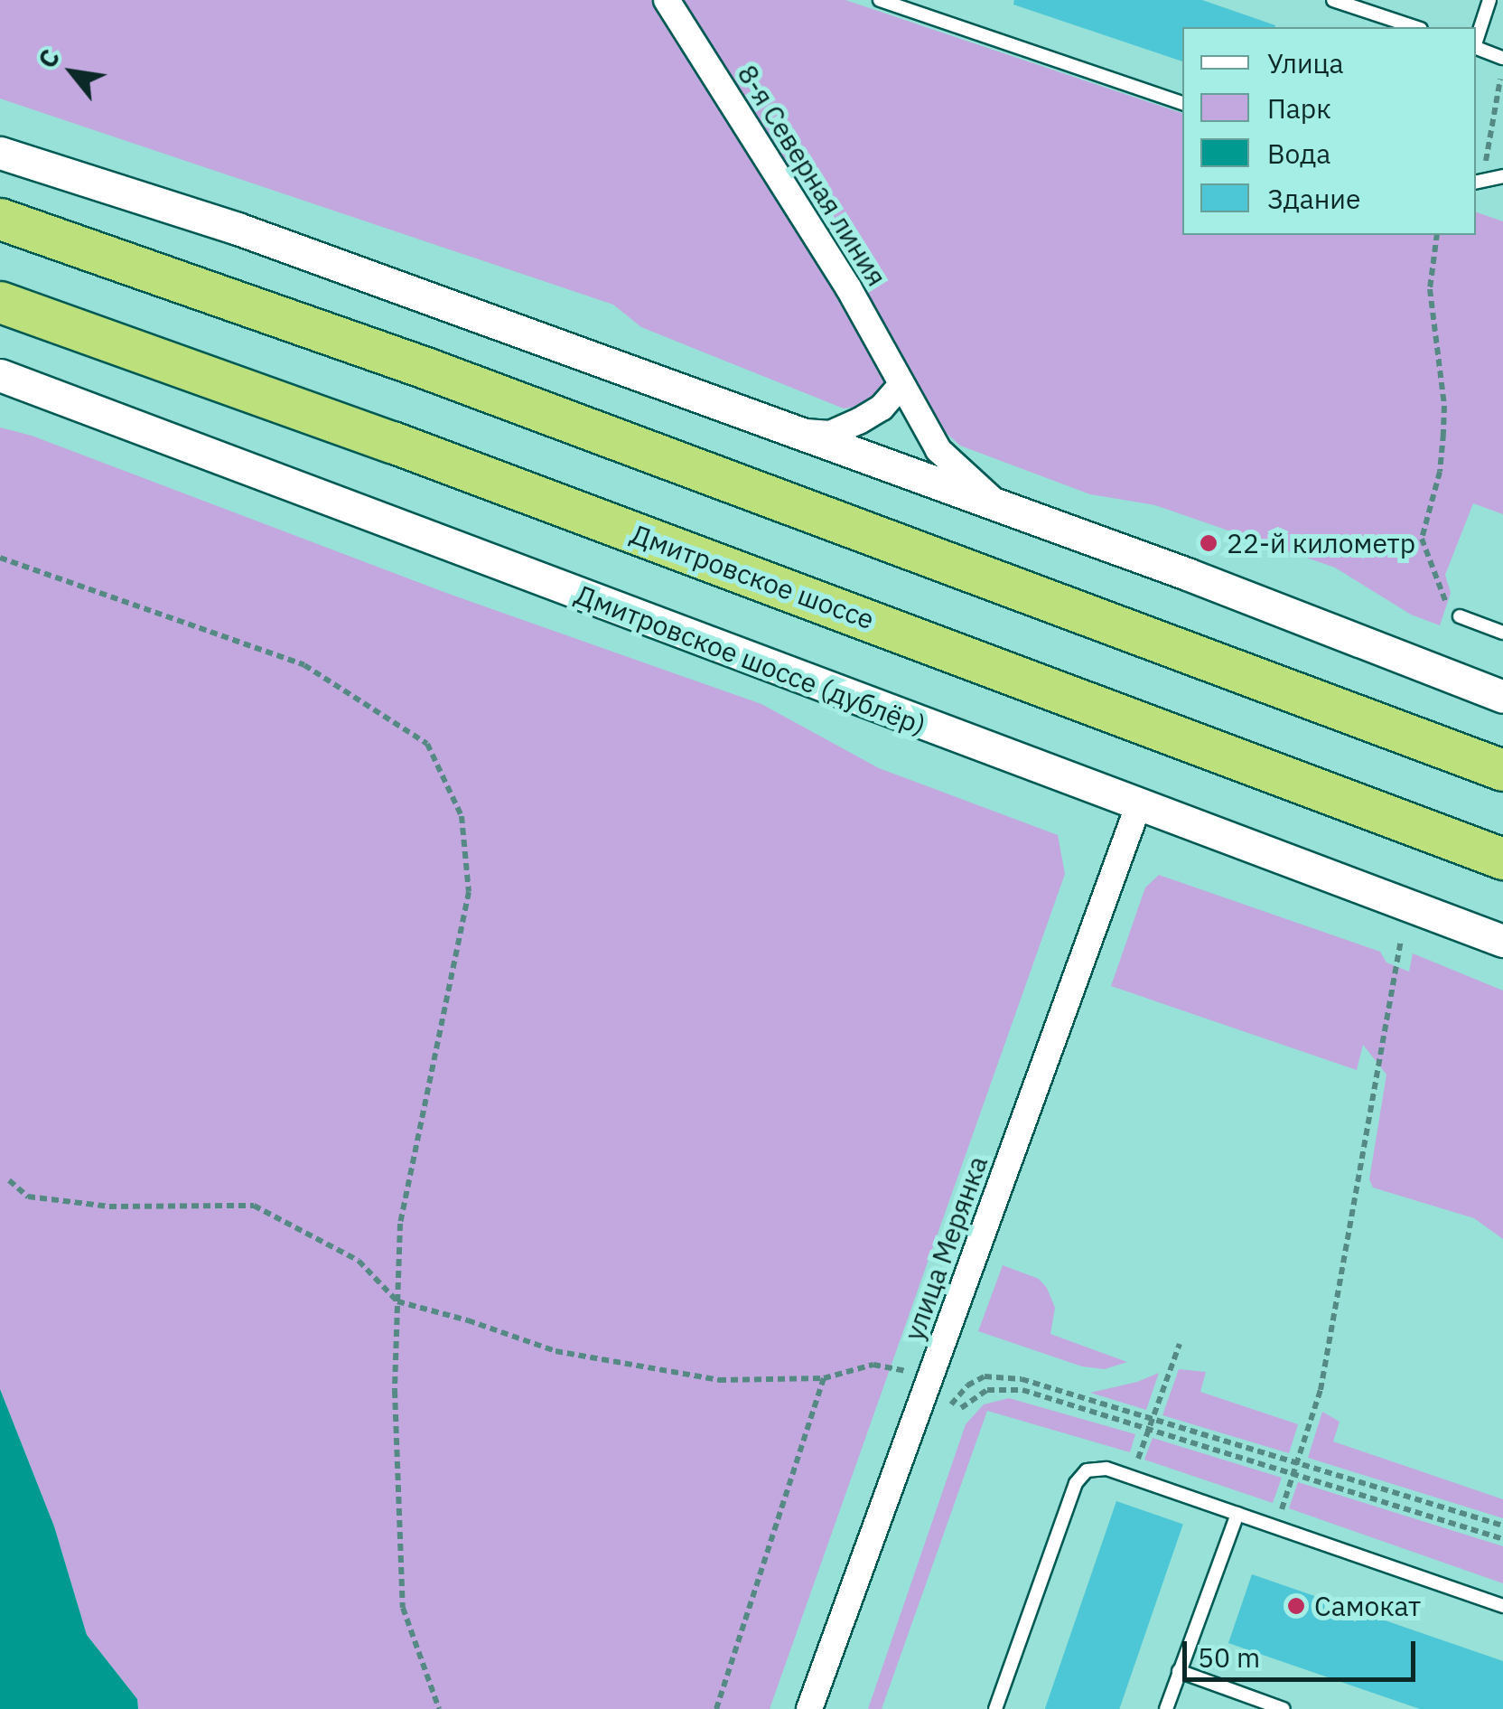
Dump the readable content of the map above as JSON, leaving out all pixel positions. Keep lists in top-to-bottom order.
{
  "streets": {
    "highway": ["Дмитровское шоссе"],
    "street": ["8-я Северная линия", "Дмитровское шоссе (дублёр)", "улица Мерянка"]
  },
  "crossings": [
    ["Дмитровское шоссе (дублёр)", "улица Мерянка"]
  ],
  "places": ["22-й километр", "Самокат"],
  "legend": [
    "Улица",
    "Парк",
    "Вода",
    "Здание"
  ],
  "scale_bar": "50 m",
  "north": "top left"
}
